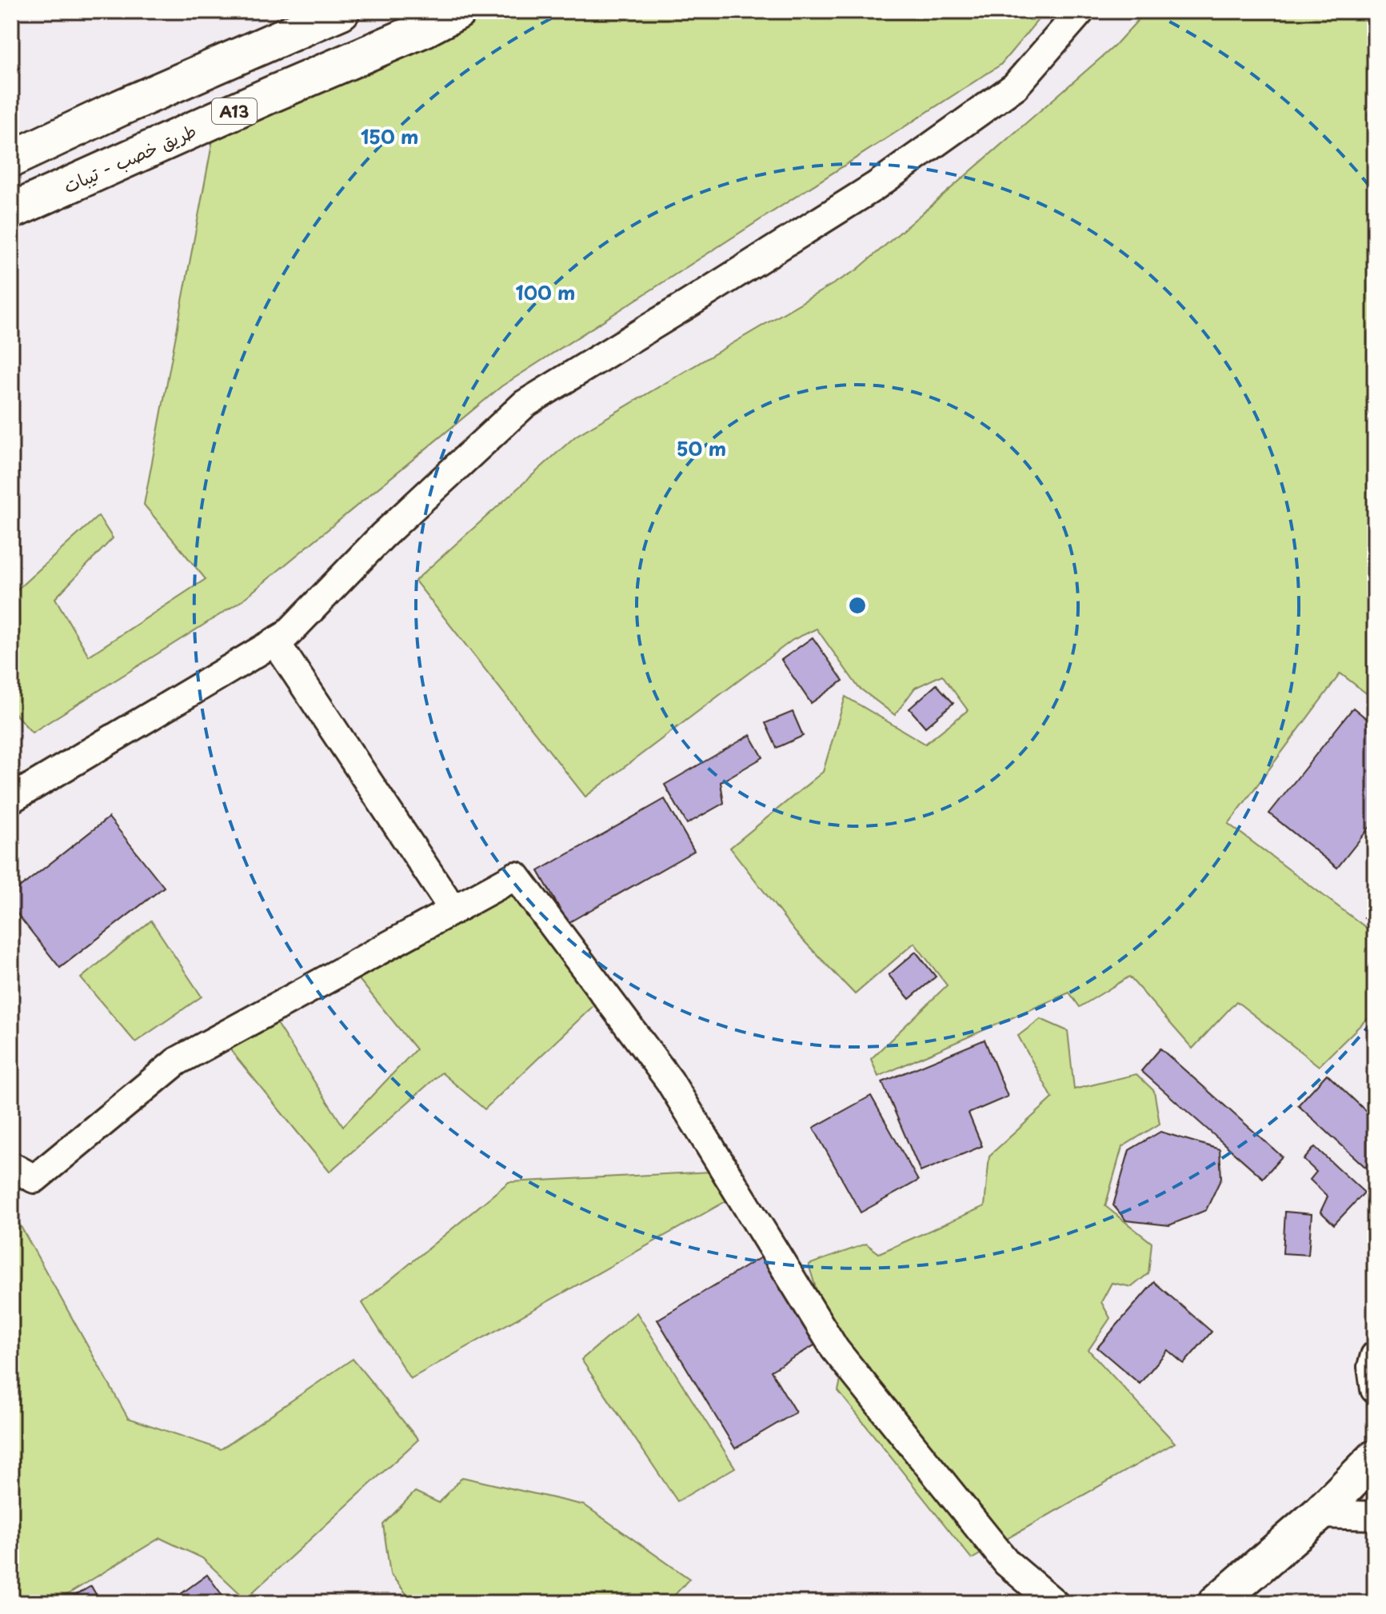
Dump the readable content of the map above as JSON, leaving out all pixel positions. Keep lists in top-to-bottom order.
{
  "streets": {
    "main road": ["A13", "طريق خصب - تيبات"]
  },
  "rings": ["150 m", "100 m", "50 m"]
}
